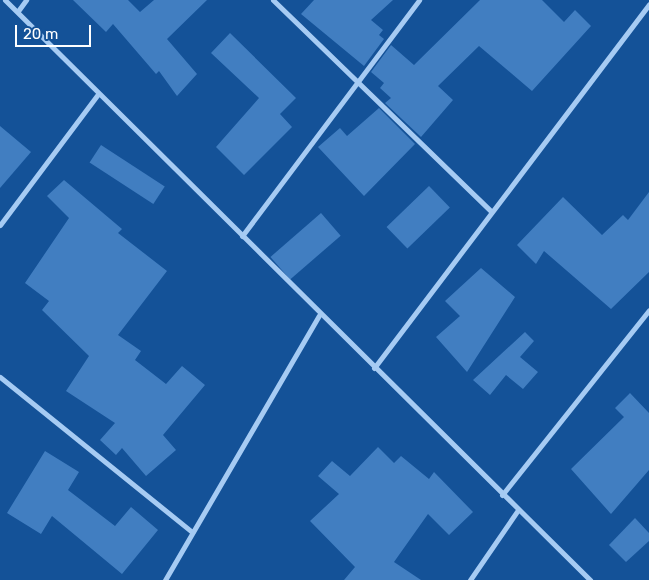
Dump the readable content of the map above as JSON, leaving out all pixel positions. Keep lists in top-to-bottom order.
{
  "scale_bar": "20 m"
}
